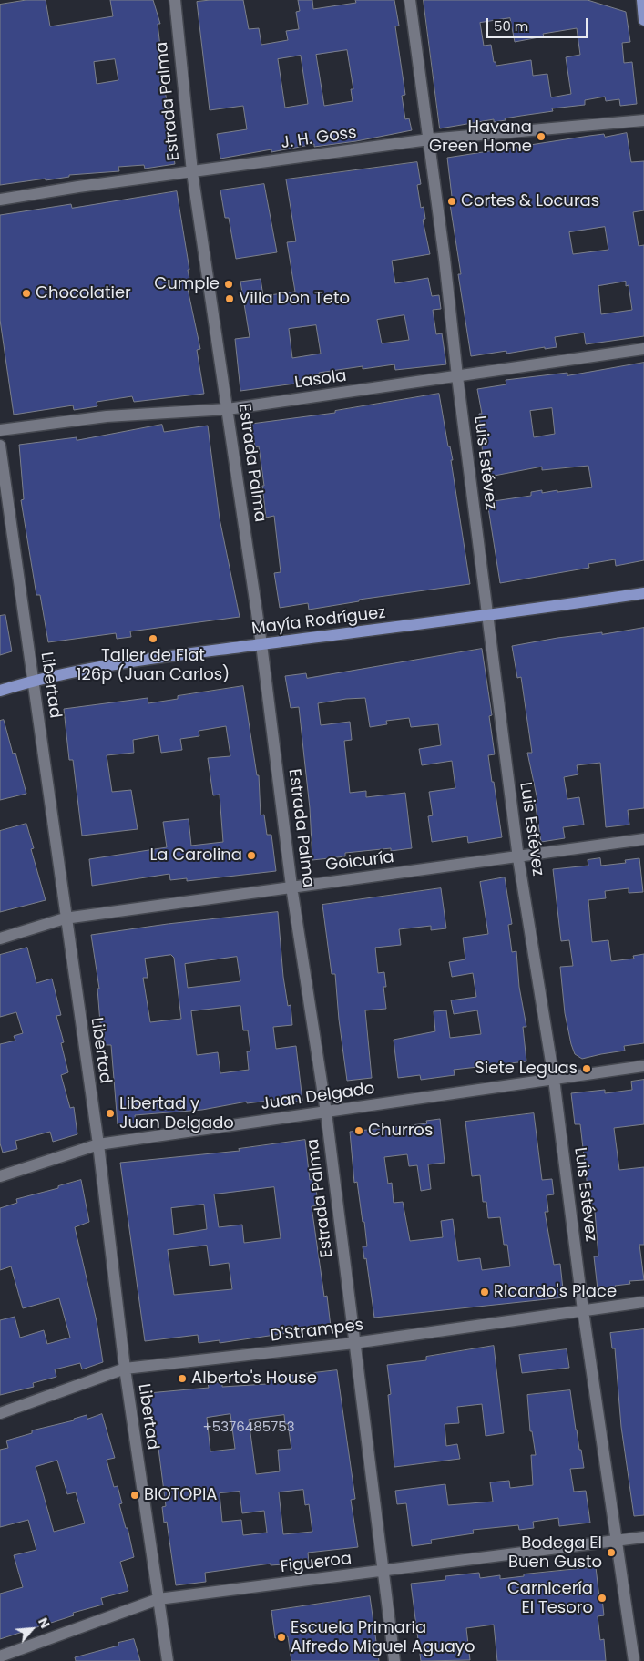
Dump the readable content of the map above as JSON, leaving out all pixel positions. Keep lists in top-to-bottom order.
{
  "streets": {
    "main road": ["Mayía Rodríguez"],
    "street": [
      "Estrada Palma",
      "J. H. Goss",
      "Lasola",
      "Luis Estévez",
      "Libertad",
      "Goicuría",
      "Juan Delgado",
      "D'Strampes",
      "Figueroa"
    ]
  },
  "crossings": [
    ["Estrada Palma", "J. H. Goss"],
    ["Estrada Palma", "Lasola"],
    ["Estrada Palma", "Mayía Rodríguez"],
    ["Estrada Palma", "Goicuría"],
    ["Estrada Palma", "Juan Delgado"],
    ["Estrada Palma", "D'Strampes"],
    ["Estrada Palma", "Figueroa"],
    ["J. H. Goss", "Luis Estévez"],
    ["Lasola", "Luis Estévez"],
    ["Luis Estévez", "Mayía Rodríguez"],
    ["Luis Estévez", "Goicuría"],
    ["Luis Estévez", "Juan Delgado"],
    ["Luis Estévez", "D'Strampes"],
    ["Luis Estévez", "Figueroa"],
    ["Mayía Rodríguez", "Libertad"],
    ["Libertad", "Goicuría"],
    ["Libertad", "Juan Delgado"],
    ["Libertad", "D'Strampes"],
    ["Libertad", "Figueroa"]
  ],
  "places": [
    "Havana Green Home",
    "Cortes & Locuras",
    "Cumple",
    "Chocolatier",
    "Villa Don Teto",
    "Taller de Fiat 126p (Juan Carlos)",
    "La Carolina",
    "Siete Leguas",
    "Libertad y Juan Delgado",
    "Churros",
    "Ricardo's Place",
    "Alberto's House",
    "BIOTOPIA",
    "Bodega El Buen Gusto",
    "Carnicería El Tesoro",
    "Escuela Primaria Alfredo Miguel Aguayo"
  ],
  "house_numbers": ["+5376485753"],
  "scale_bar": "50 m",
  "north": "top right"
}
